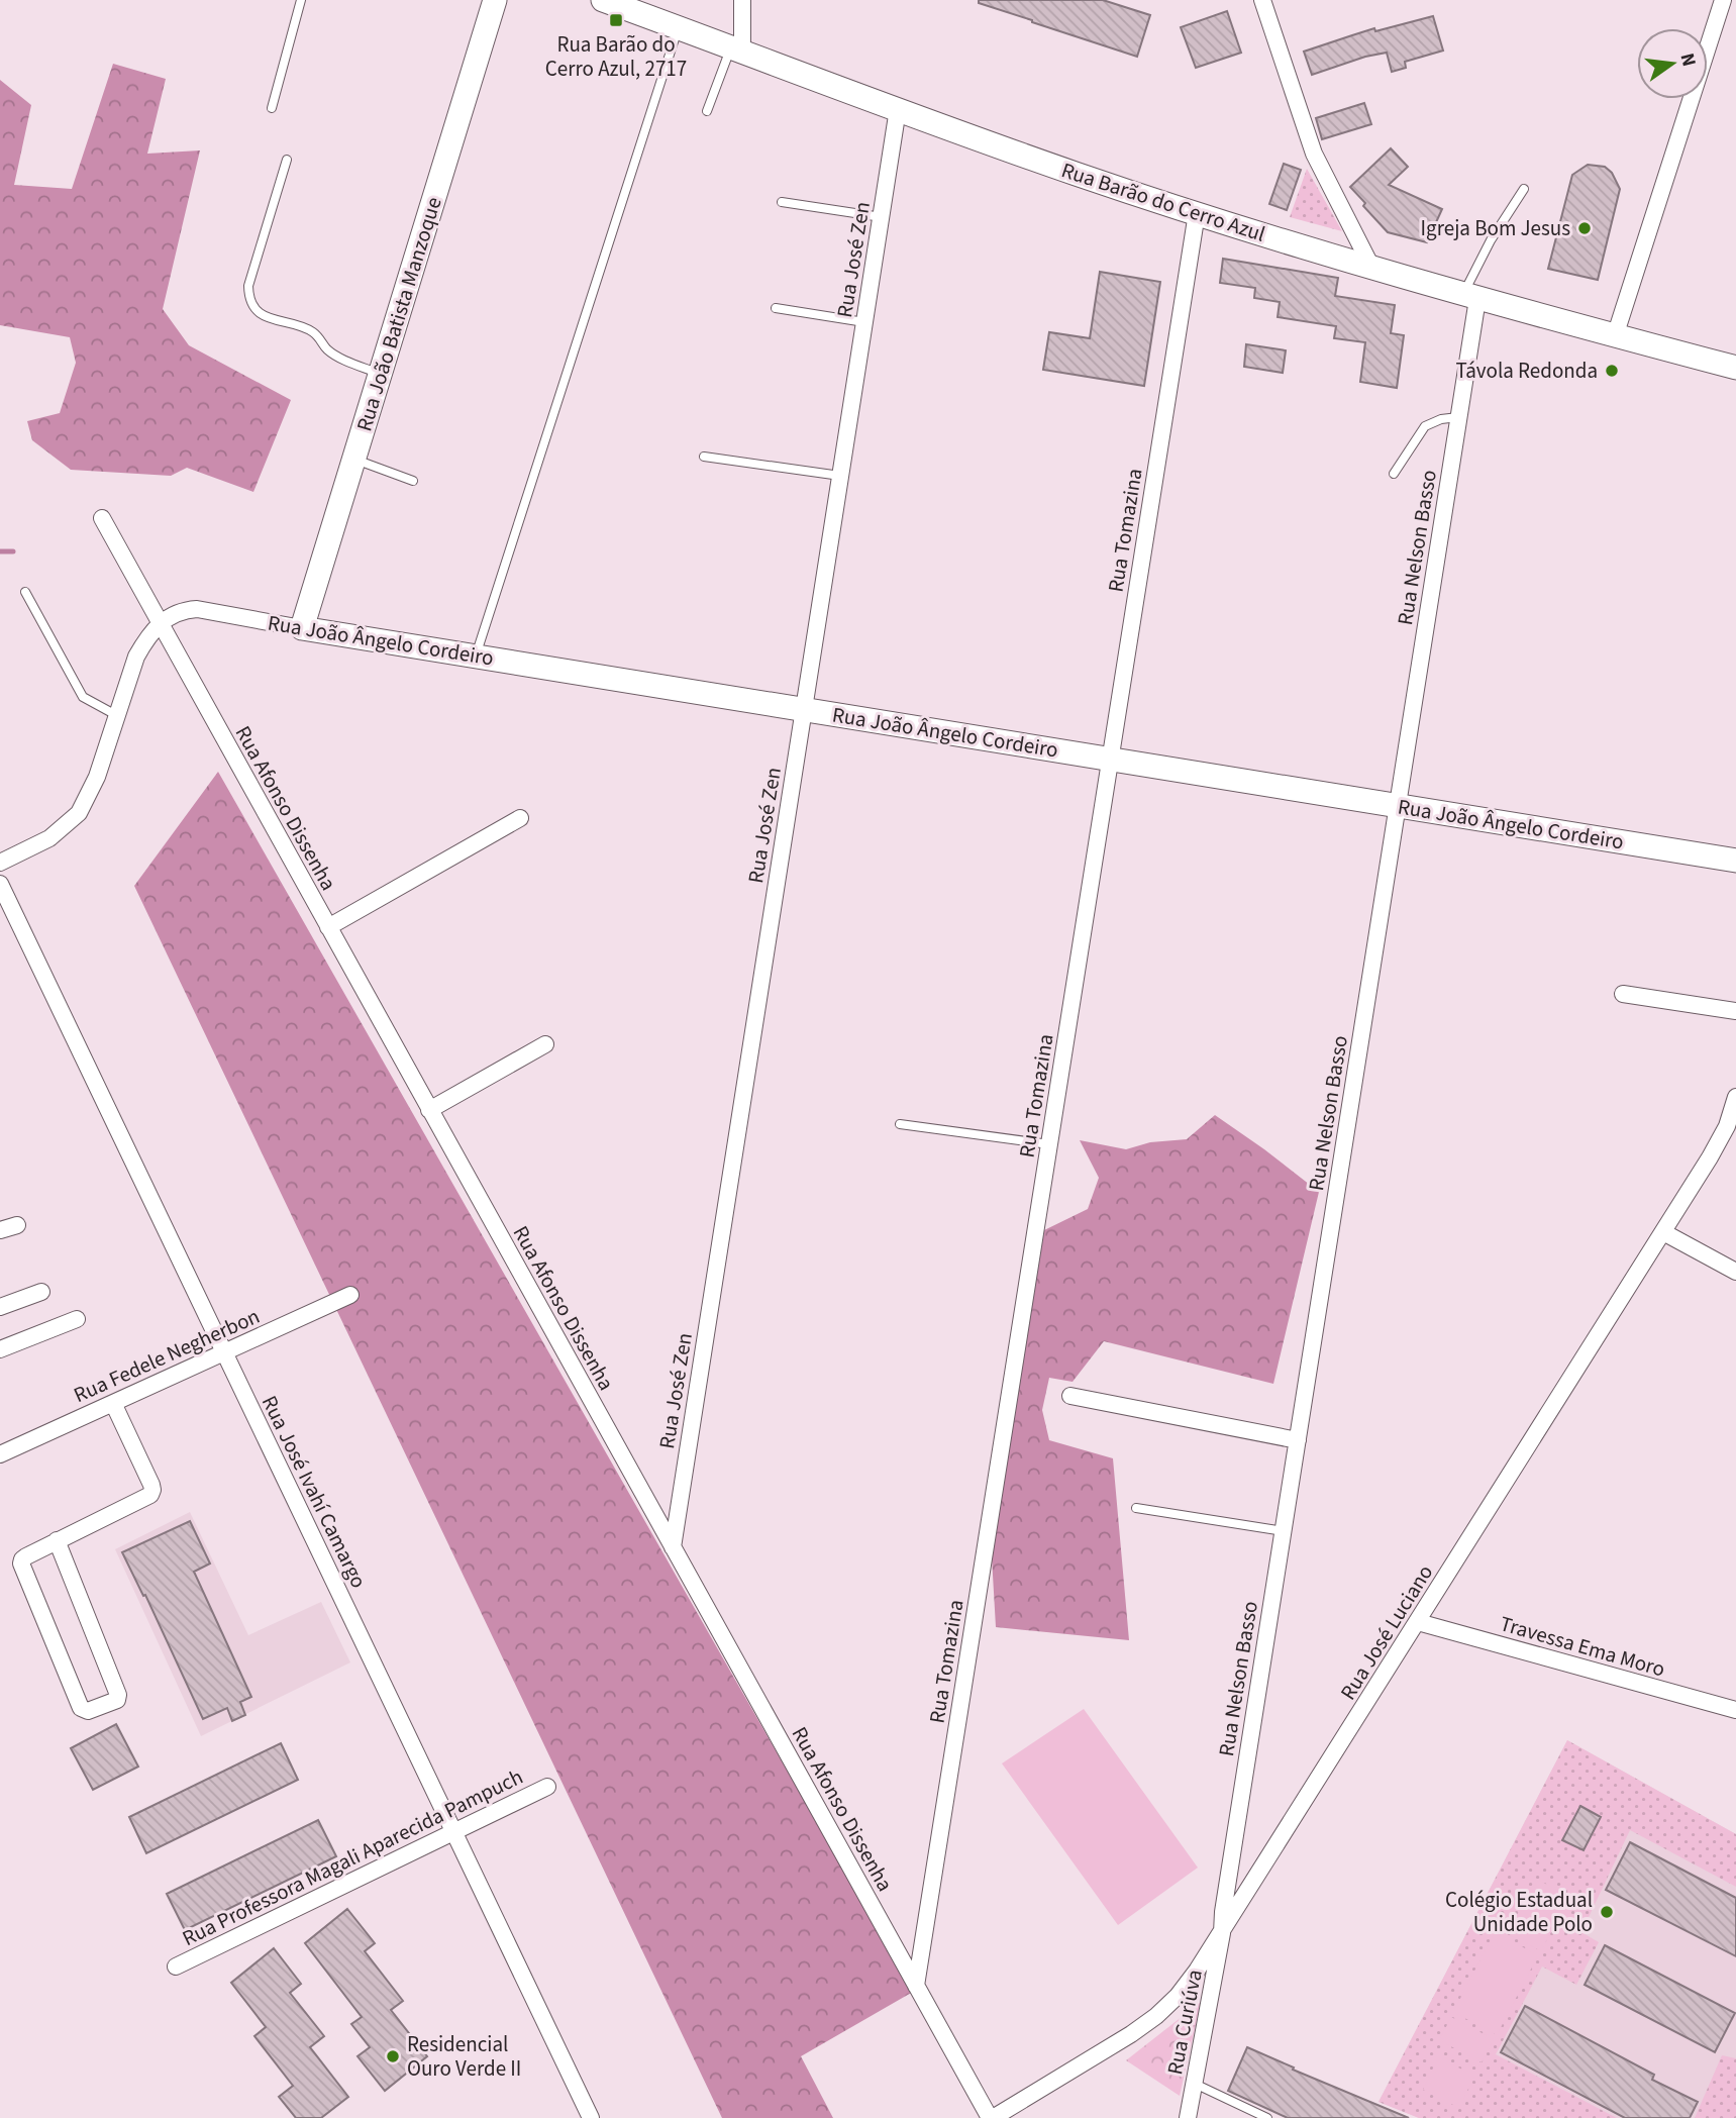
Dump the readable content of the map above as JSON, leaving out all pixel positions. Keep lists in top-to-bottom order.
{
  "streets": {
    "street": [
      "Rua Barão do Cerro Azul",
      "Rua José Zen",
      "Rua João Batista Manzoque",
      "Rua Tomazina",
      "Rua Nelson Basso",
      "Rua João Ângelo Cordeiro",
      "Rua Afonso Dissenha",
      "Rua Fedele Negherbon",
      "Rua José Ivahí Camargo",
      "Rua José Luciano",
      "Travessa Ema Moro",
      "Rua Professora Magali Aparecida Pampuch",
      "Rua Curiúva"
    ]
  },
  "crossings": [
    ["Rua Barão do Cerro Azul", "Rua José Zen"],
    ["Rua Barão do Cerro Azul", "Rua Tomazina"],
    ["Rua Barão do Cerro Azul", "Rua Nelson Basso"],
    ["Rua José Zen", "Rua João Ângelo Cordeiro"],
    ["Rua José Zen", "Rua Afonso Dissenha"],
    ["Rua João Batista Manzoque", "Rua João Ângelo Cordeiro"],
    ["Rua Tomazina", "Rua João Ângelo Cordeiro"],
    ["Rua Tomazina", "Rua Afonso Dissenha"],
    ["Rua Nelson Basso", "Rua João Ângelo Cordeiro"],
    ["Rua Nelson Basso", "Rua José Luciano"],
    ["Rua Nelson Basso", "Rua Curiúva"],
    ["Rua João Ângelo Cordeiro", "Rua Afonso Dissenha"],
    ["Rua Afonso Dissenha", "Rua José Luciano"],
    ["Rua Fedele Negherbon", "Rua José Ivahí Camargo"],
    ["Rua José Ivahí Camargo", "Rua Professora Magali Aparecida Pampuch"],
    ["Rua José Luciano", "Travessa Ema Moro"],
    ["Rua José Luciano", "Rua Curiúva"]
  ],
  "places": {
    "transit": ["Rua Barão do Cerro Azul, 2717"],
    "other": [
      "Igreja Bom Jesus",
      "Távola Redonda",
      "Colégio Estadual Unidade Polo",
      "Residencial Ouro Verde II"
    ]
  },
  "north": "right"
}
